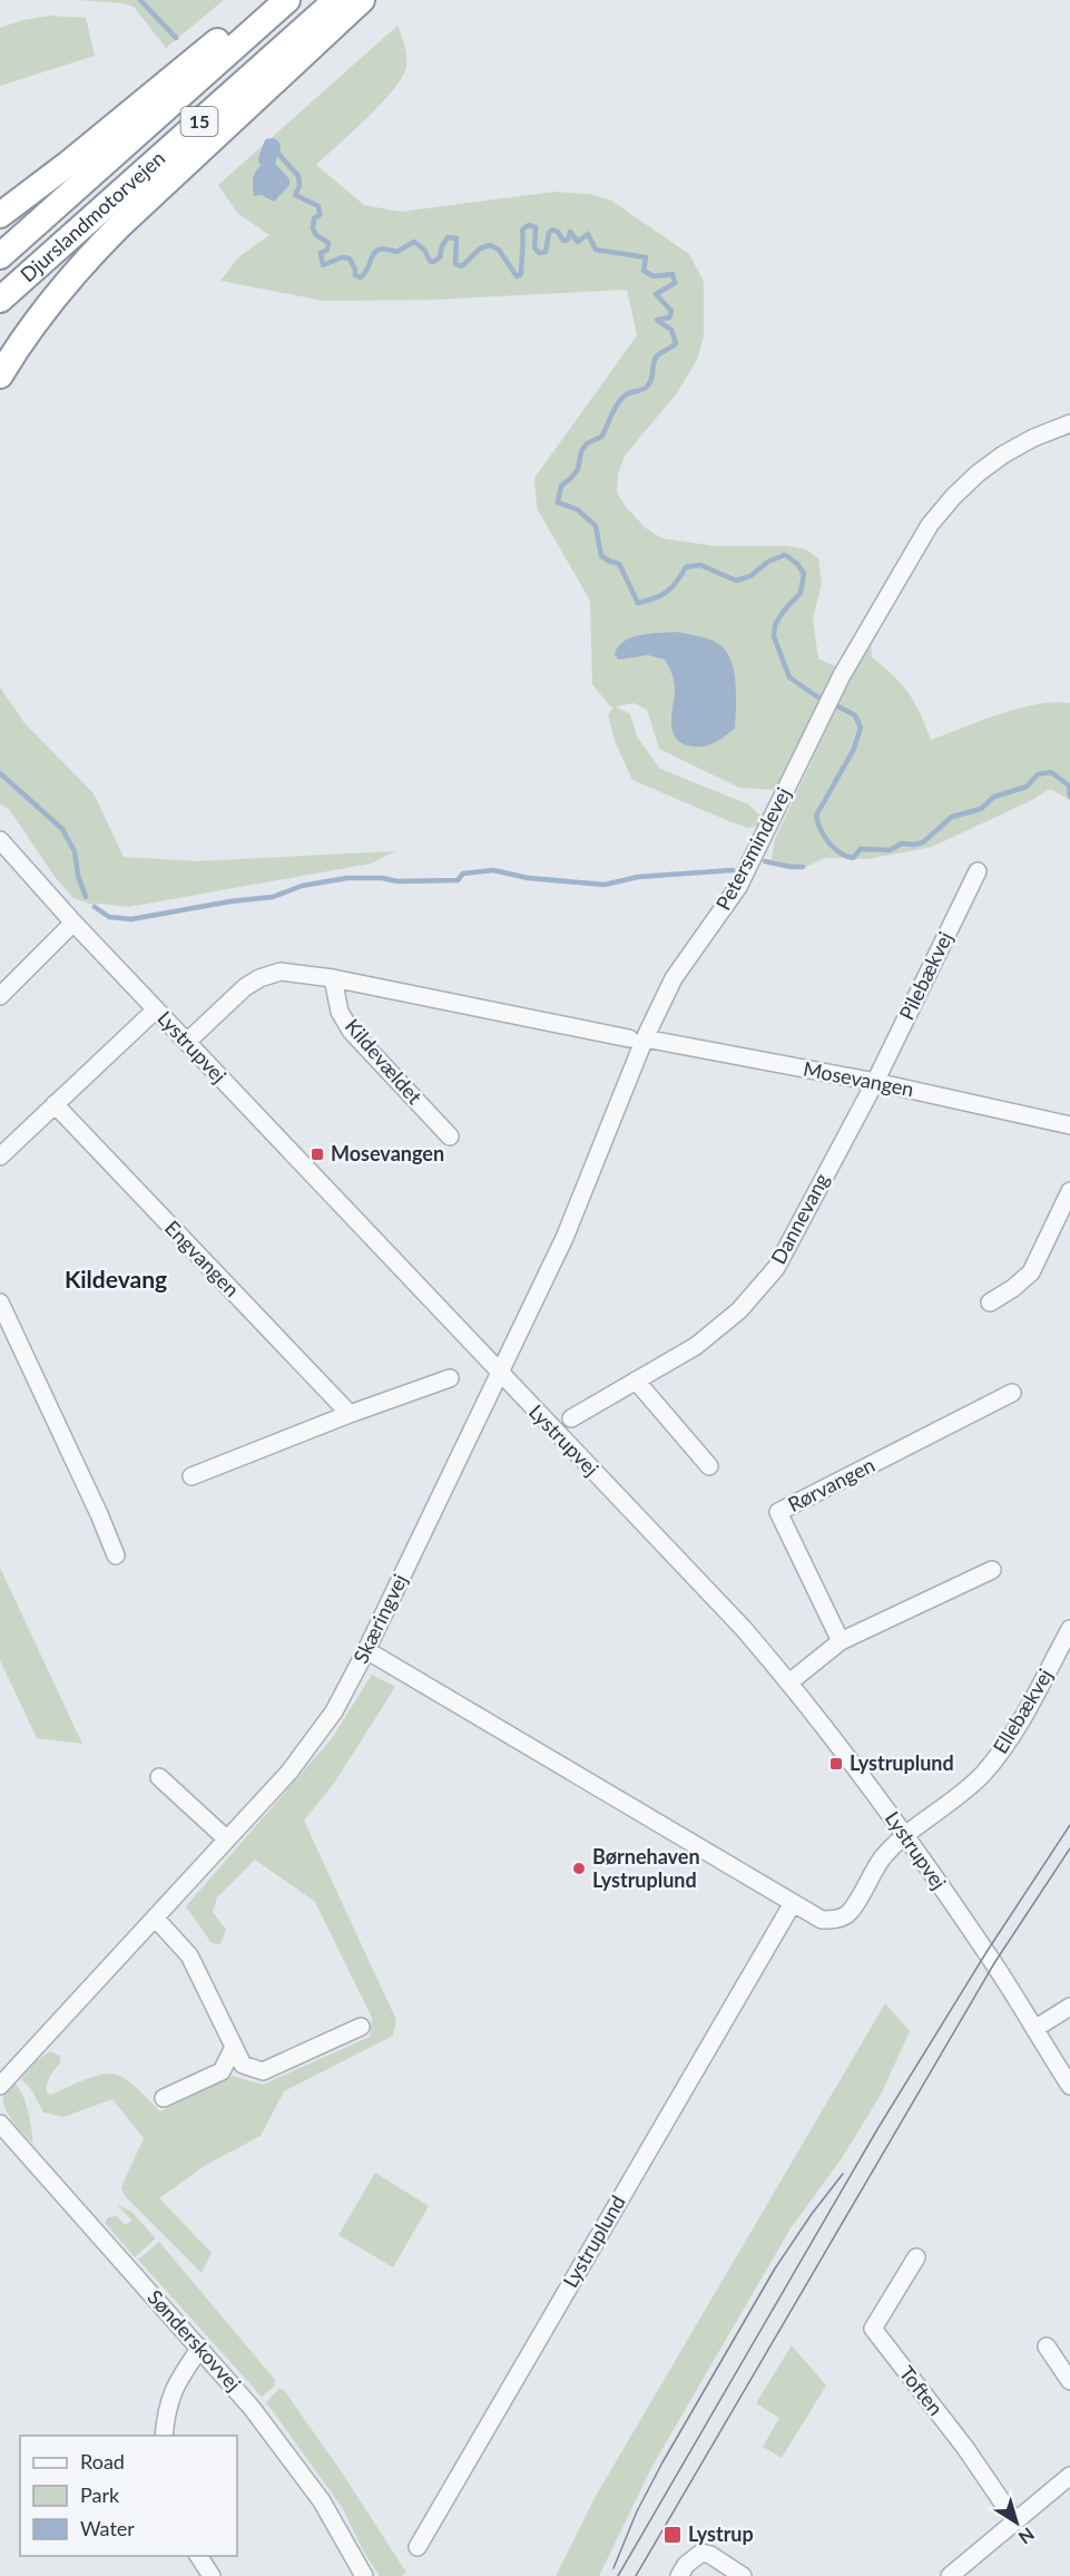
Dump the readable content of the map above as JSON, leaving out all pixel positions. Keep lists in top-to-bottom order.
{
  "streets": {
    "highway": ["15", "Djurslandmotorvejen"],
    "street": [
      "Petersmindevej",
      "Pilebækvej",
      "Lystrupvej",
      "Kildevældet",
      "Mosevangen",
      "Dannevang",
      "Engvangen",
      "Rørvangen",
      "Skæringvej",
      "Ellebækvej",
      "Lystruplund",
      "Sønderskovvej",
      "Toften"
    ]
  },
  "crossings": [
    ["Petersmindevej", "Lystrupvej"],
    ["Petersmindevej", "Mosevangen"],
    ["Petersmindevej", "Skæringvej"],
    ["Pilebækvej", "Mosevangen"],
    ["Pilebækvej", "Dannevang"],
    ["Lystrupvej", "Mosevangen"],
    ["Lystrupvej", "Skæringvej"],
    ["Lystrupvej", "Ellebækvej"],
    ["Kildevældet", "Mosevangen"],
    ["Mosevangen", "Dannevang"]
  ],
  "districts": ["Kildevang"],
  "places": {
    "transit": ["Mosevangen", "Lystruplund", "Lystrup"],
    "other": ["Børnehaven Lystruplund"]
  },
  "legend": ["Road", "Park", "Water"],
  "north": "bottom right"
}
